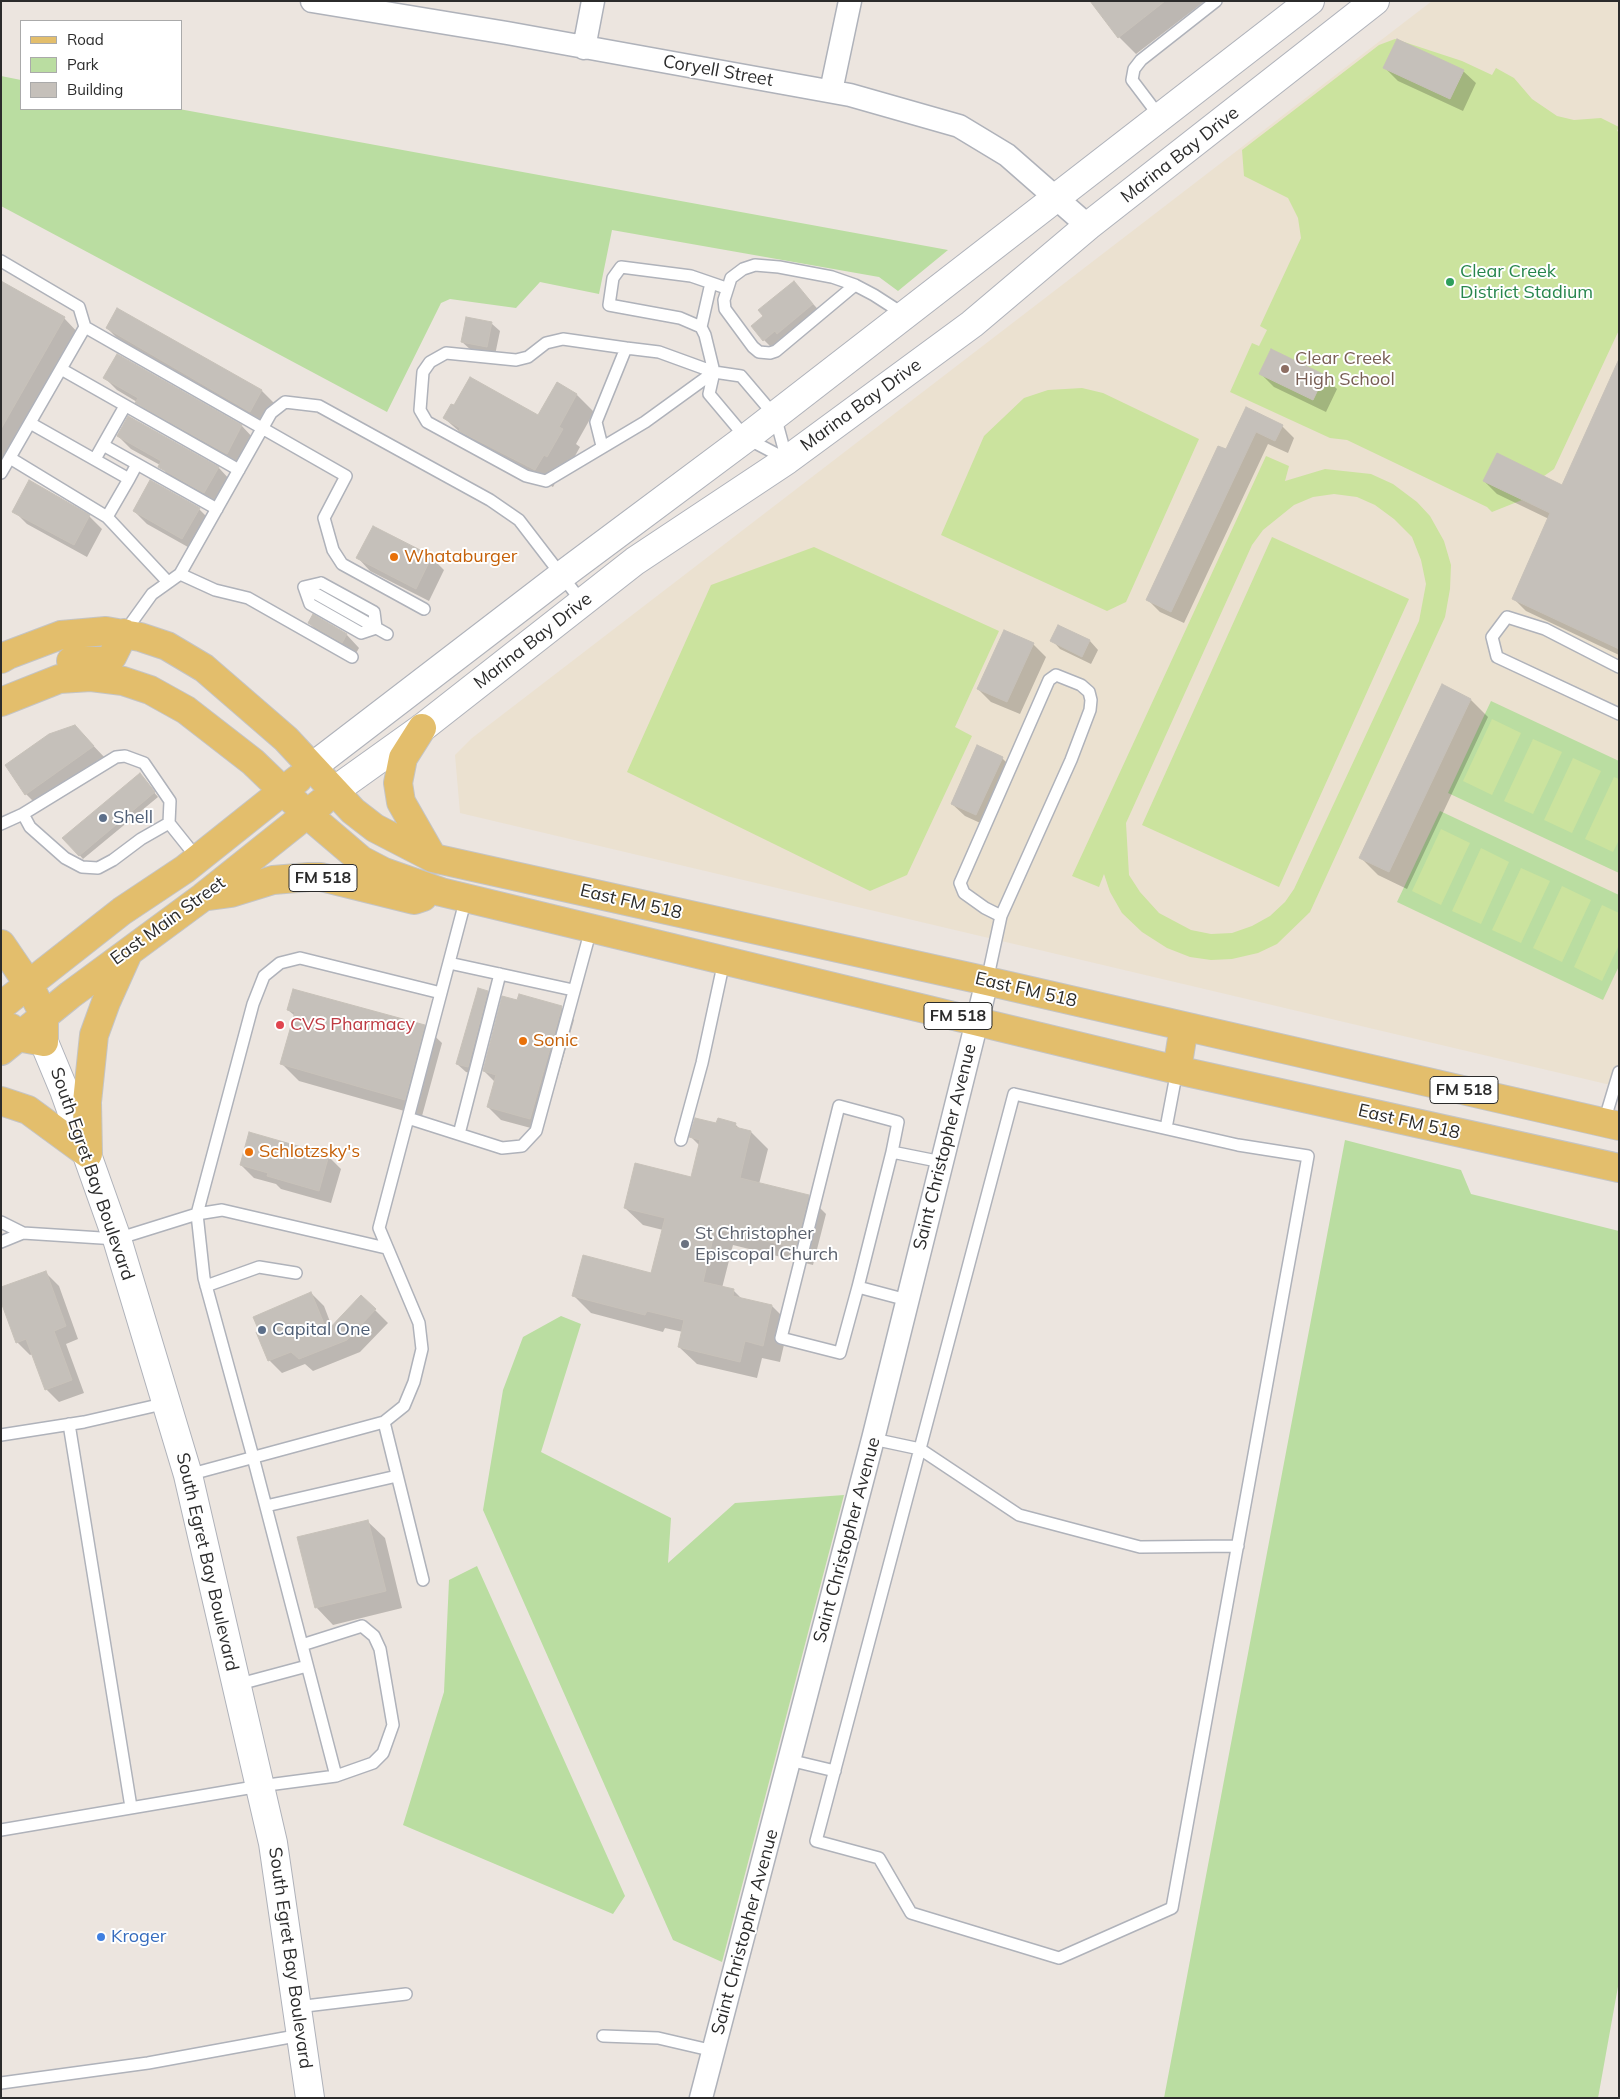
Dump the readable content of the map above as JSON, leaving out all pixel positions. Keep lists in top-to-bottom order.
{
  "streets": {
    "main road": [
      "Marina Bay Drive",
      "FM 518",
      "East FM 518",
      "East Main Street",
      "South Egret Bay Boulevard"
    ],
    "street": ["Coryell Street", "Saint Christopher Avenue"]
  },
  "crossings": [
    ["Coryell Street", "Marina Bay Drive"],
    ["Marina Bay Drive", "FM 518"],
    ["Marina Bay Drive", "East Main Street"],
    ["FM 518", "East FM 518"],
    ["FM 518", "East Main Street"],
    ["East FM 518", "East Main Street"],
    ["East FM 518", "Saint Christopher Avenue"],
    ["East Main Street", "South Egret Bay Boulevard"]
  ],
  "places": [
    "Clear Creek District Stadium",
    "Clear Creek High School",
    "Whataburger",
    "Shell",
    "CVS Pharmacy",
    "Sonic",
    "Schlotzsky's",
    "St Christopher Episcopal Church",
    "Capital One",
    "Kroger"
  ],
  "legend": ["Road", "Park", "Building"]
}
